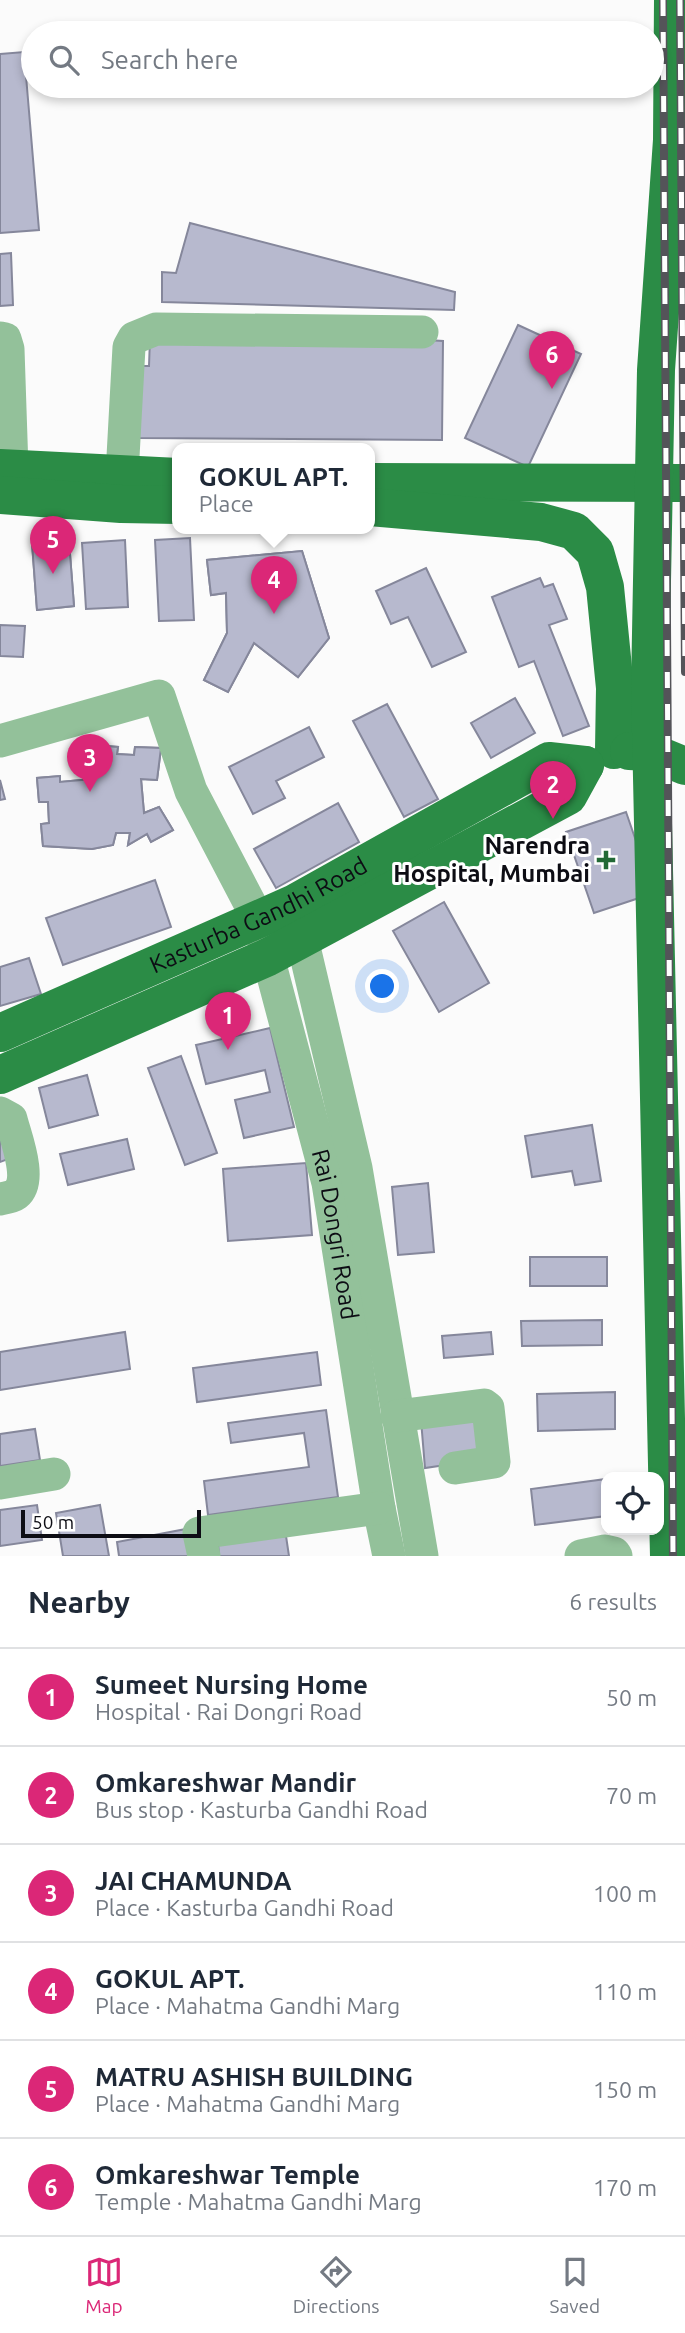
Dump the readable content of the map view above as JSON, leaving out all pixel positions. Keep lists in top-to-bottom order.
{
  "streets": {
    "main road": ["Kasturba Gandhi Road"],
    "street": ["Rai Dongri Road"]
  },
  "crossings": [
    ["Kasturba Gandhi Road", "Rai Dongri Road"]
  ],
  "places": {
    "health": ["Narendra Hospital, Mumbai"]
  },
  "scale_bar": "50 m",
  "page": {
    "search": "Search here",
    "pins": [
      "6",
      "5",
      "4",
      "3",
      "2",
      "1"
    ],
    "popup": ["GOKUL APT.", "Place"],
    "scale": "50 m",
    "heading": ["Nearby", "6 results"],
    "list": [
      {
        "mark": "1",
        "name": "Sumeet Nursing Home",
        "note": "Hospital · Rai Dongri Road",
        "value": "50 m"
      },
      {
        "mark": "2",
        "name": "Omkareshwar Mandir",
        "note": "Bus stop · Kasturba Gandhi Road",
        "value": "70 m"
      },
      {
        "mark": "3",
        "name": "JAI CHAMUNDA",
        "note": "Place · Kasturba Gandhi Road",
        "value": "100 m"
      },
      {
        "mark": "4",
        "name": "GOKUL APT.",
        "note": "Place · Mahatma Gandhi Marg",
        "value": "110 m"
      },
      {
        "mark": "5",
        "name": "MATRU ASHISH BUILDING",
        "note": "Place · Mahatma Gandhi Marg",
        "value": "150 m"
      },
      {
        "mark": "6",
        "name": "Omkareshwar Temple",
        "note": "Temple · Mahatma Gandhi Marg",
        "value": "170 m"
      }
    ],
    "nav": ["Map", "Directions", "Saved"]
  }
}
